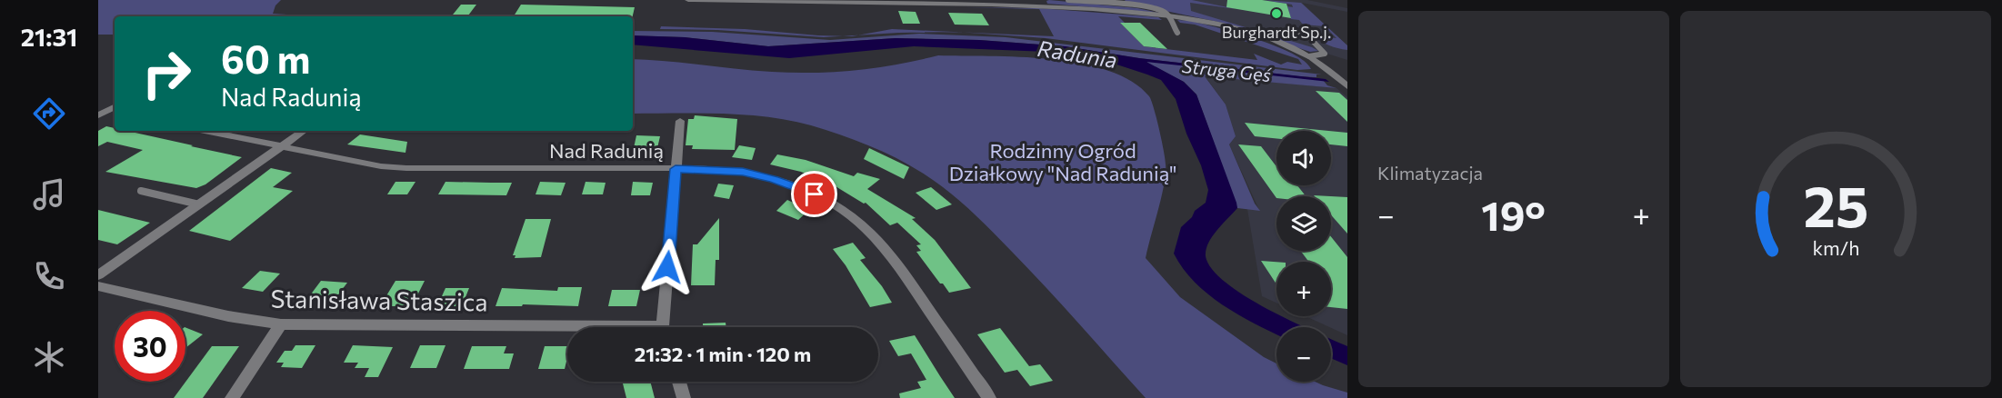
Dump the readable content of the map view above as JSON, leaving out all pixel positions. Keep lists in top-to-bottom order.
{
  "streets": {
    "street": ["Nad Radunią", "Stanisława Staszica"]
  },
  "water": ["Radunia", "Struga Gęś"],
  "parks": ["Rodzinny Ogród Działkowy \"Nad Radunią\""],
  "places": ["Burghardt Sp.j."],
  "page": {
    "tabs": "21:31",
    "tile": "Klimatyzacja",
    "turn": ["60 m", "Nad Radunią"],
    "map_buttons": ["+", "−"],
    "heat": ["−", "19°", "+"],
    "limit": "30",
    "trip": "21:32 · 1 min · 120 m",
    "gauge": ["25", "km/h"]
  }
}
